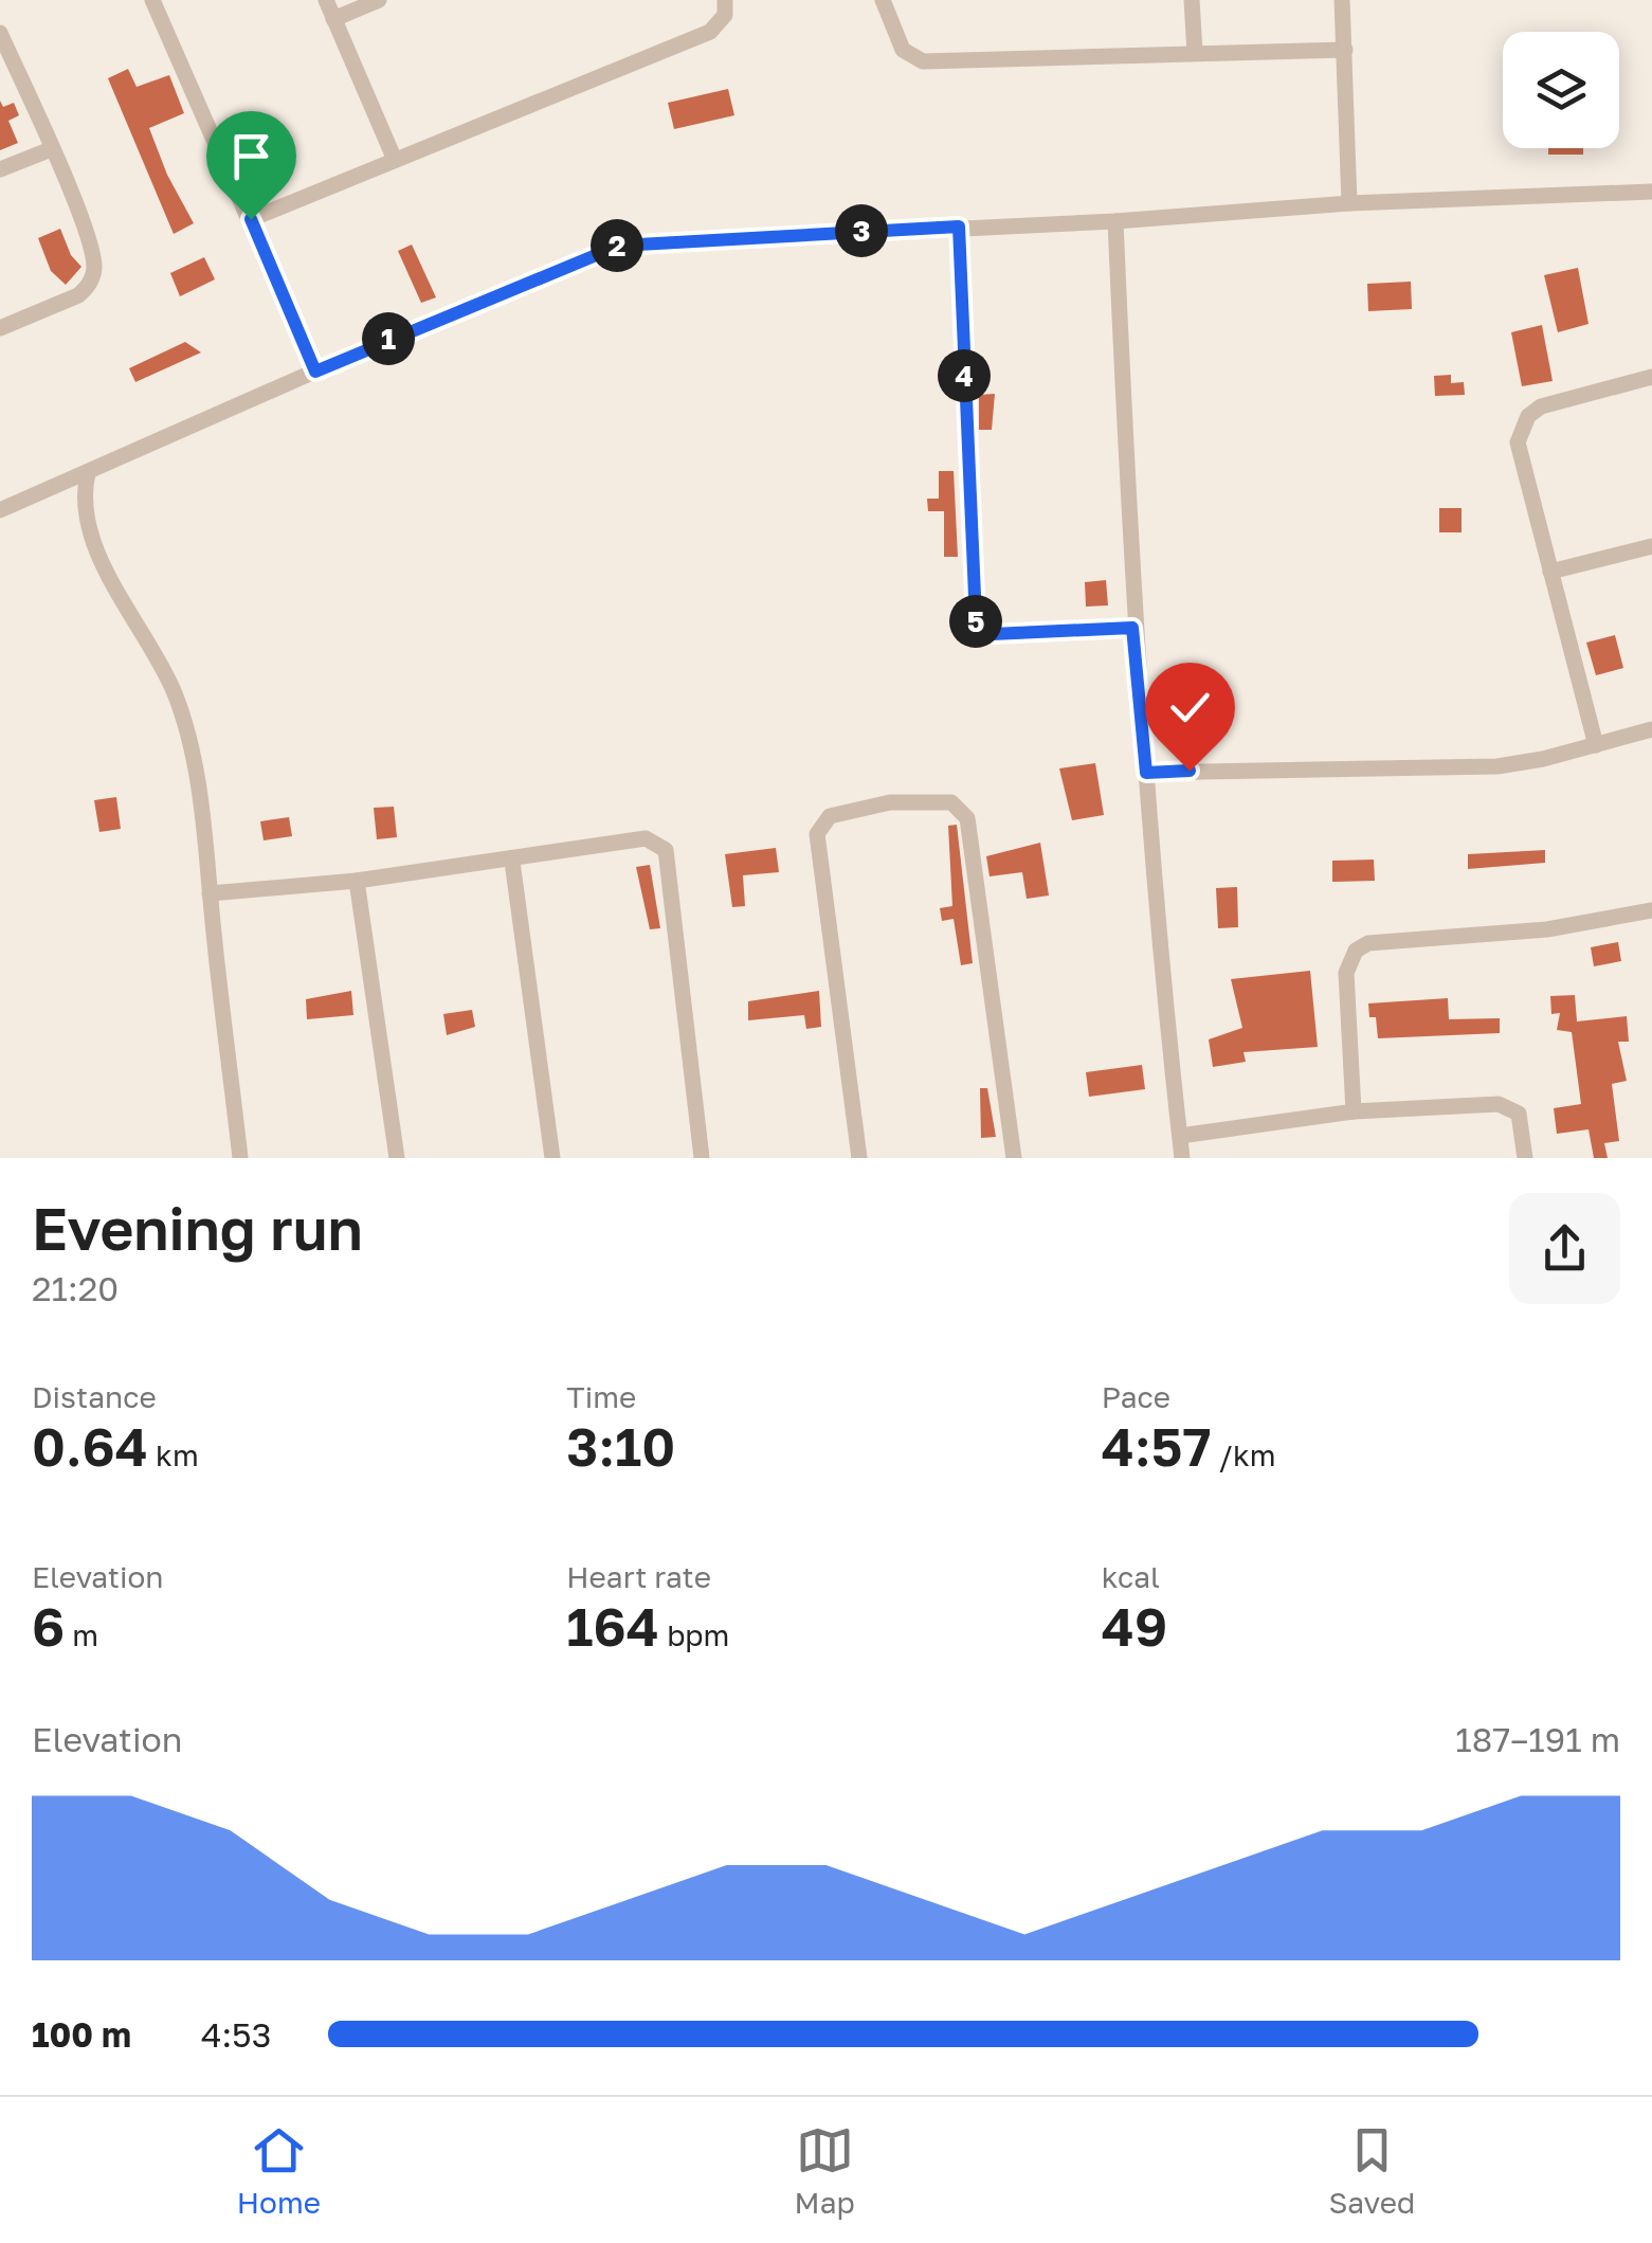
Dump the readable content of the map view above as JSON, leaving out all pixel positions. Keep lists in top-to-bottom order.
{
  "page": {
    "pins": [
      "3",
      "2",
      "1",
      "4",
      "5"
    ],
    "heading": ["Evening run", "21:20"],
    "stats": [
      ["Distance", "0.64 km"],
      ["Time", "3:10"],
      ["Pace", "4:57 /km"],
      ["Elevation", "6 m"],
      ["Heart rate", "164 bpm"],
      ["kcal", "49"]
    ],
    "chart": ["Elevation", "187–191 m"],
    "list": [
      {
        "name": "100 m",
        "note": "4:53"
      }
    ],
    "tabs": ["Home", "Map", "Saved"]
  }
}
